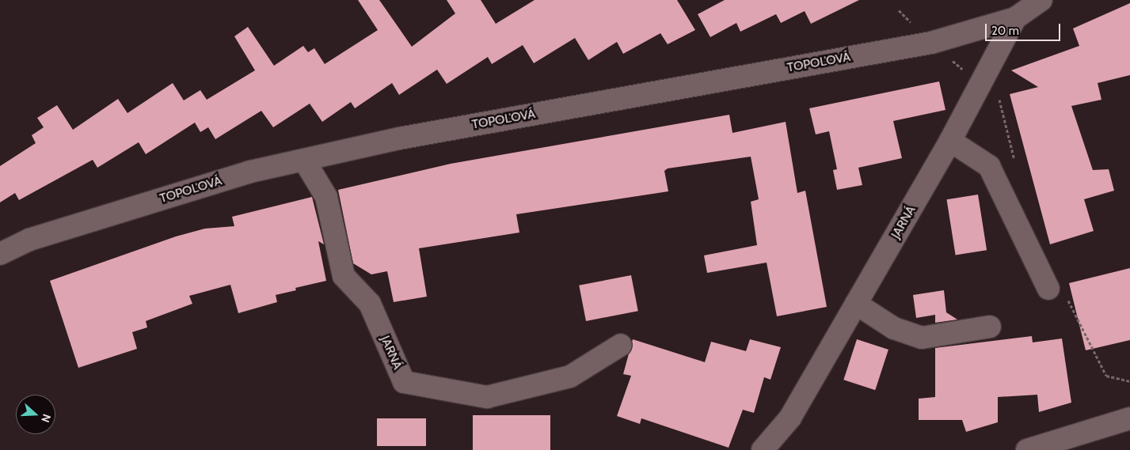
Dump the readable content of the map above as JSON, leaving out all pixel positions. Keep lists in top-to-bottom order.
{
  "streets": {
    "street": ["TOPOĽOVÁ", "JARNÁ"]
  },
  "crossings": [
    ["TOPOĽOVÁ", "JARNÁ"]
  ],
  "scale_bar": "20 m",
  "north": "right"
}
